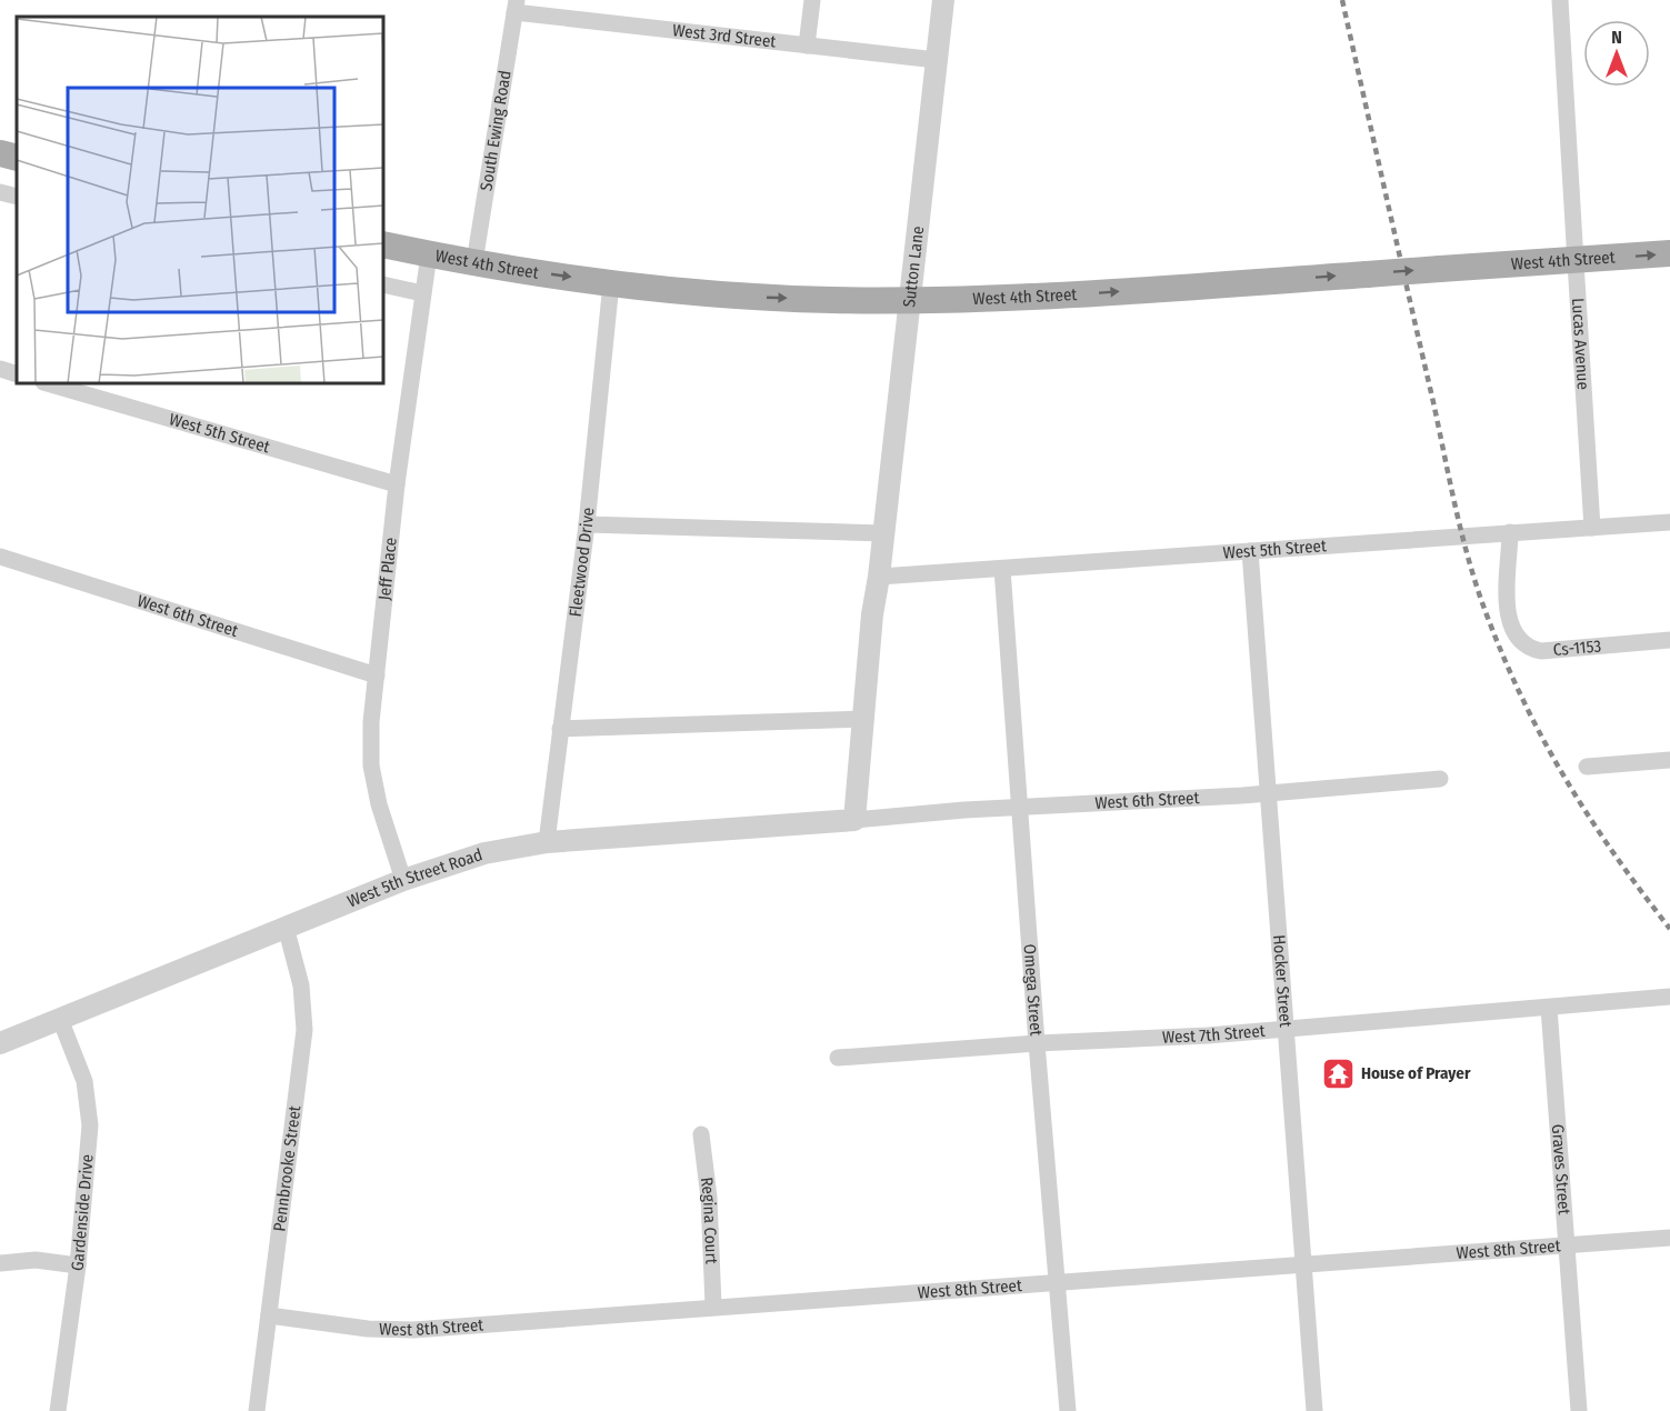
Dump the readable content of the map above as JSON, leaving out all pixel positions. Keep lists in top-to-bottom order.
{
  "streets": {
    "main road": ["West 4th Street"],
    "street": [
      "West 3rd Street",
      "South Ewing Road",
      "Sutton Lane",
      "Lucas Avenue",
      "West 5th Street",
      "Fleetwood Drive",
      "Jeff Place",
      "West 6th Street",
      "Cs-1153",
      "West 5th Street Road",
      "Hocker Street",
      "Omega Street",
      "West 7th Street",
      "Pennbrooke Street",
      "Graves Street",
      "Gardenside Drive",
      "Regina Court",
      "West 8th Street"
    ]
  },
  "crossings": [
    ["West 3rd Street", "South Ewing Road"],
    ["West 3rd Street", "Sutton Lane"],
    ["South Ewing Road", "West 4th Street"],
    ["West 4th Street", "Sutton Lane"],
    ["West 4th Street", "Lucas Avenue"],
    ["West 4th Street", "Fleetwood Drive"],
    ["West 4th Street", "Jeff Place"],
    ["Sutton Lane", "West 5th Street"],
    ["Lucas Avenue", "West 5th Street"],
    ["West 5th Street", "Jeff Place"],
    ["West 5th Street", "Cs-1153"],
    ["West 5th Street", "Hocker Street"],
    ["West 5th Street", "Omega Street"],
    ["Fleetwood Drive", "West 5th Street Road"],
    ["Jeff Place", "West 6th Street"],
    ["Jeff Place", "West 5th Street Road"],
    ["West 6th Street", "West 5th Street Road"],
    ["West 6th Street", "Hocker Street"],
    ["West 6th Street", "Omega Street"],
    ["West 5th Street Road", "Pennbrooke Street"],
    ["West 5th Street Road", "Gardenside Drive"],
    ["Hocker Street", "West 7th Street"],
    ["Hocker Street", "West 8th Street"],
    ["Omega Street", "West 7th Street"],
    ["Omega Street", "West 8th Street"],
    ["West 7th Street", "Graves Street"],
    ["Pennbrooke Street", "West 8th Street"],
    ["Graves Street", "West 8th Street"],
    ["Regina Court", "West 8th Street"]
  ],
  "one_way": ["West 4th Street"],
  "places": {
    "temple": ["House of Prayer"]
  },
  "north": "top"
}
